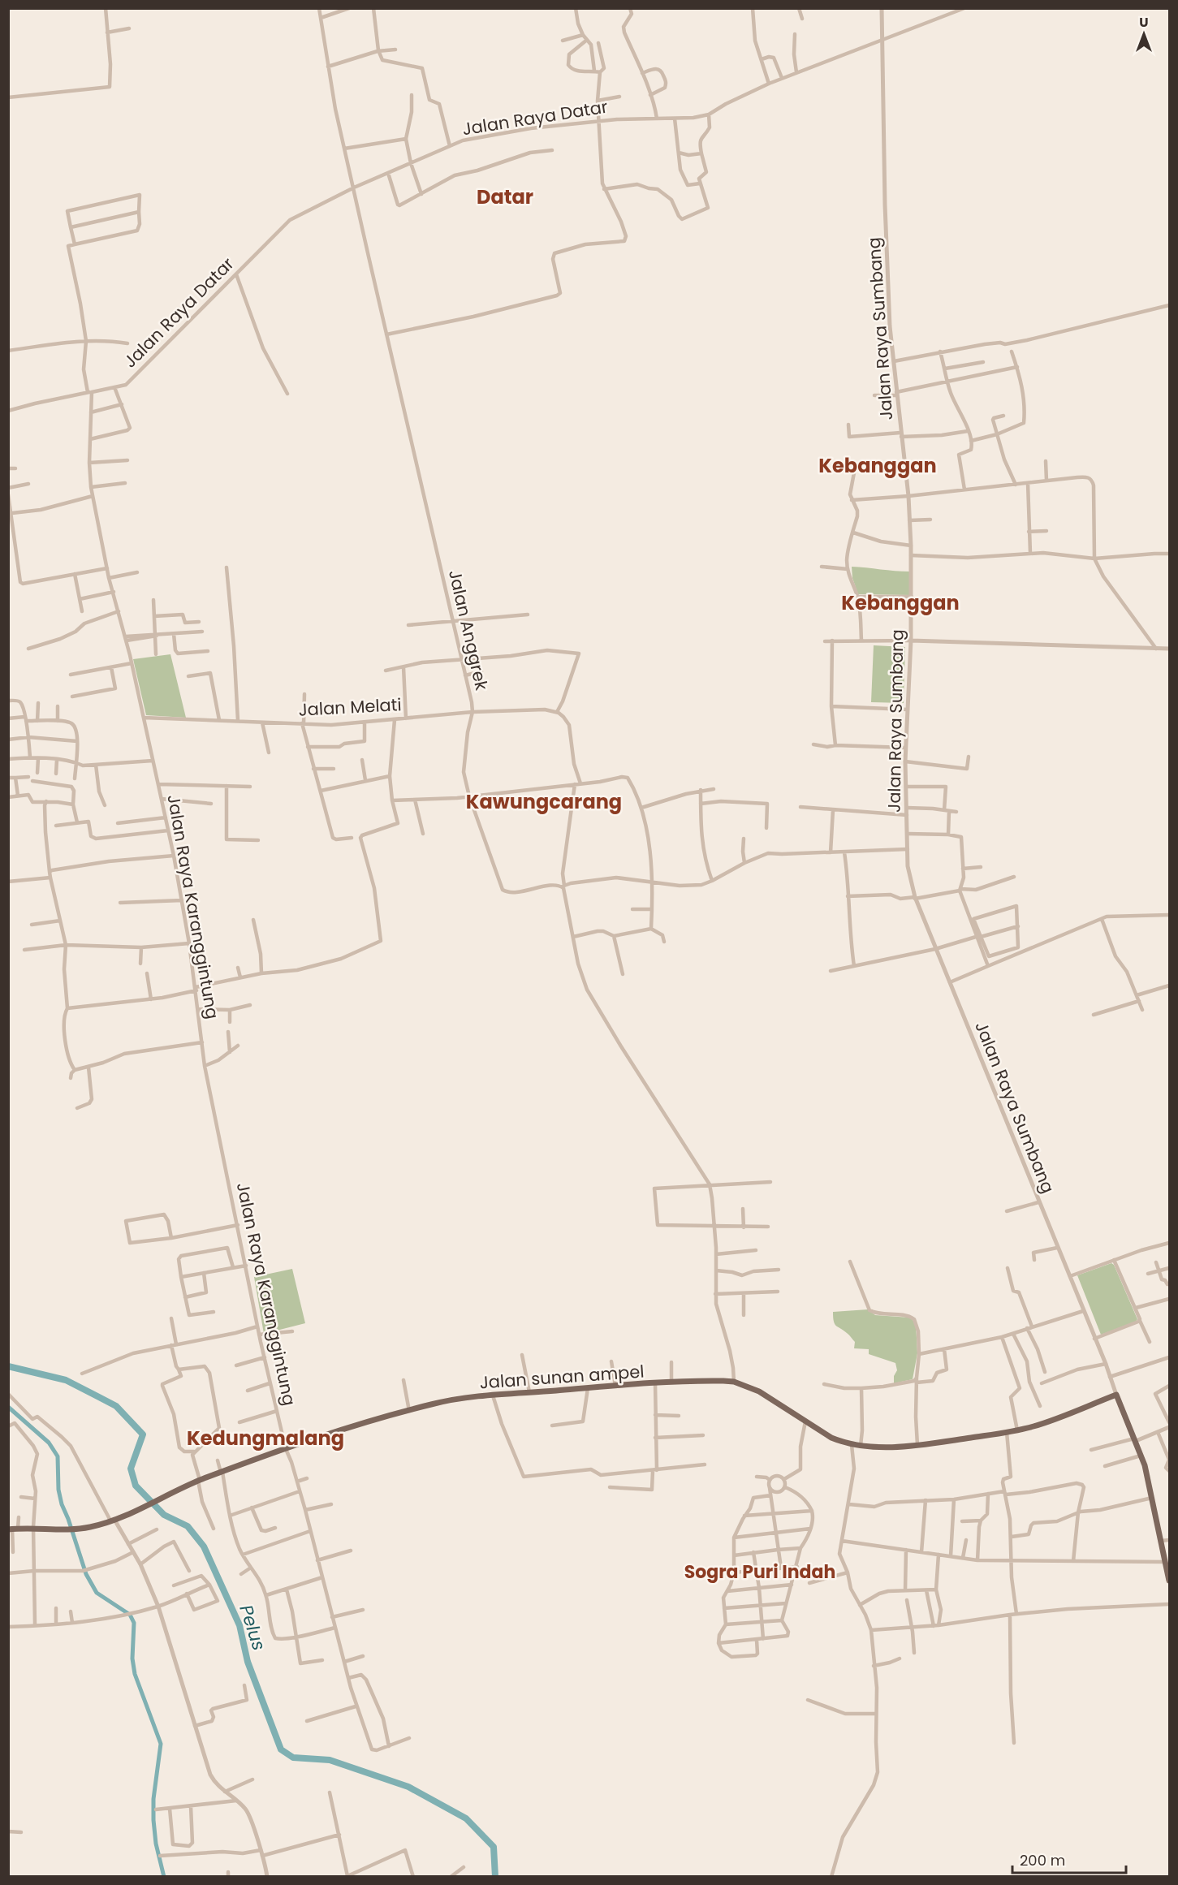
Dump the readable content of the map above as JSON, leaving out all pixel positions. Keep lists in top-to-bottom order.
{
  "streets": {
    "main road": ["Jalan sunan ampel"],
    "street": [
      "Jalan Raya Datar",
      "Jalan Raya Sumbang",
      "Jalan Anggrek",
      "Jalan Melati",
      "Jalan Raya Karanggintung"
    ]
  },
  "crossings": [
    ["Jalan Raya Datar", "Jalan Raya Sumbang"],
    ["Jalan Raya Datar", "Jalan Anggrek"],
    ["Jalan Raya Sumbang", "Jalan sunan ampel"],
    ["Jalan Anggrek", "Jalan Melati"],
    ["Jalan Melati", "Jalan Raya Karanggintung"],
    ["Jalan Raya Karanggintung", "Jalan sunan ampel"]
  ],
  "districts": [
    "Datar",
    "Kebanggan",
    "Kebanggan",
    "Kawungcarang",
    "Kedungmalang",
    "Sogra Puri Indah"
  ],
  "water": ["Pelus"],
  "scale_bar": "200 m",
  "north": "top"
}
